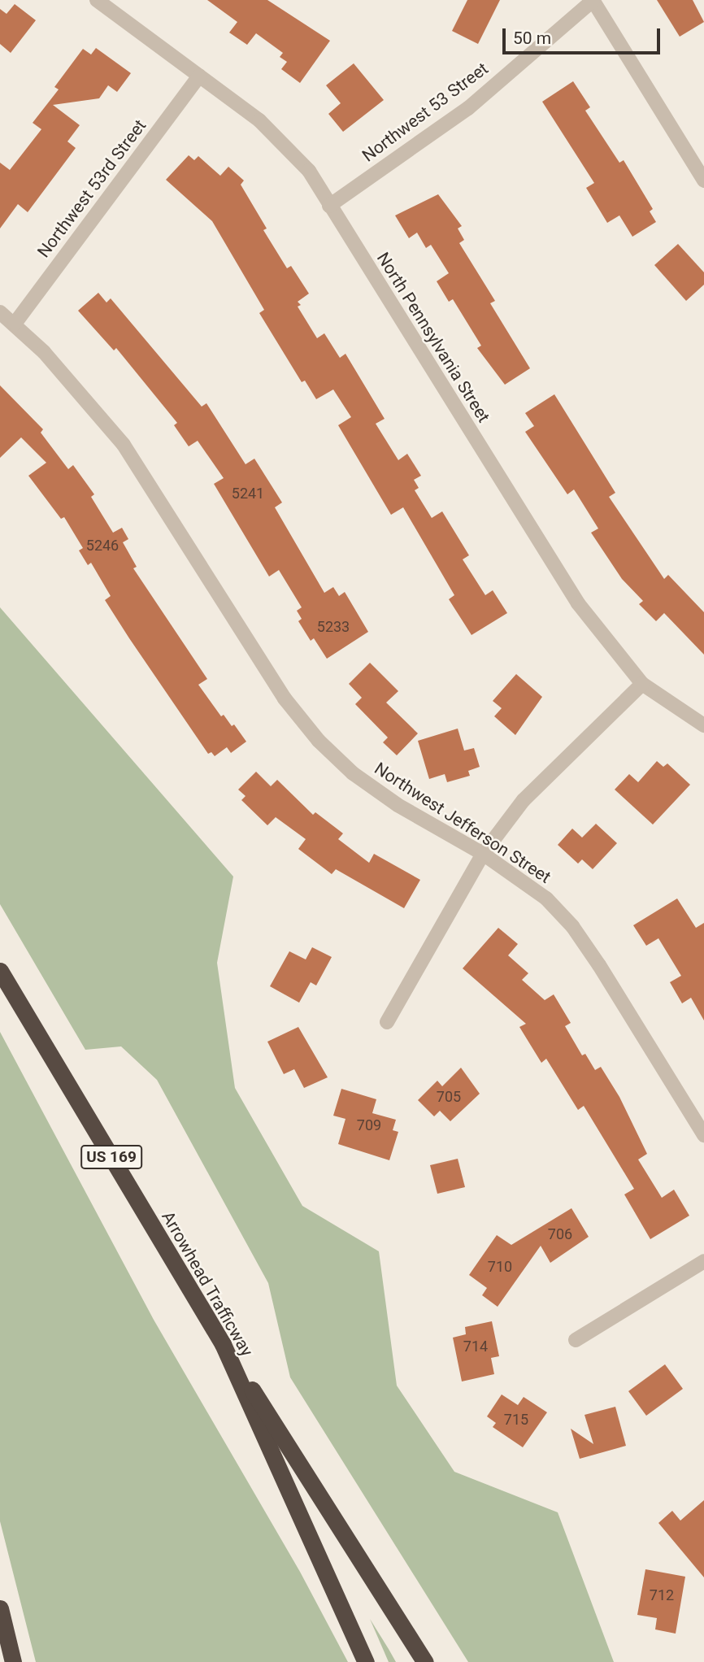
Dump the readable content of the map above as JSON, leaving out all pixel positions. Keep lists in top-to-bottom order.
{
  "streets": {
    "highway": ["US 169", "Arrowhead Trafficway"],
    "street": [
      "Northwest 53 Street",
      "Northwest 53rd Street",
      "North Pennsylvania Street",
      "Northwest Jefferson Street"
    ]
  },
  "crossings": [
    ["Northwest 53 Street", "North Pennsylvania Street"],
    ["Northwest 53rd Street", "North Pennsylvania Street"],
    ["Northwest 53rd Street", "Northwest Jefferson Street"]
  ],
  "house_numbers": [
    "5241",
    "5246",
    "5233",
    "705",
    "709",
    "706",
    "710",
    "714",
    "715",
    "712"
  ],
  "scale_bar": "50 m"
}
